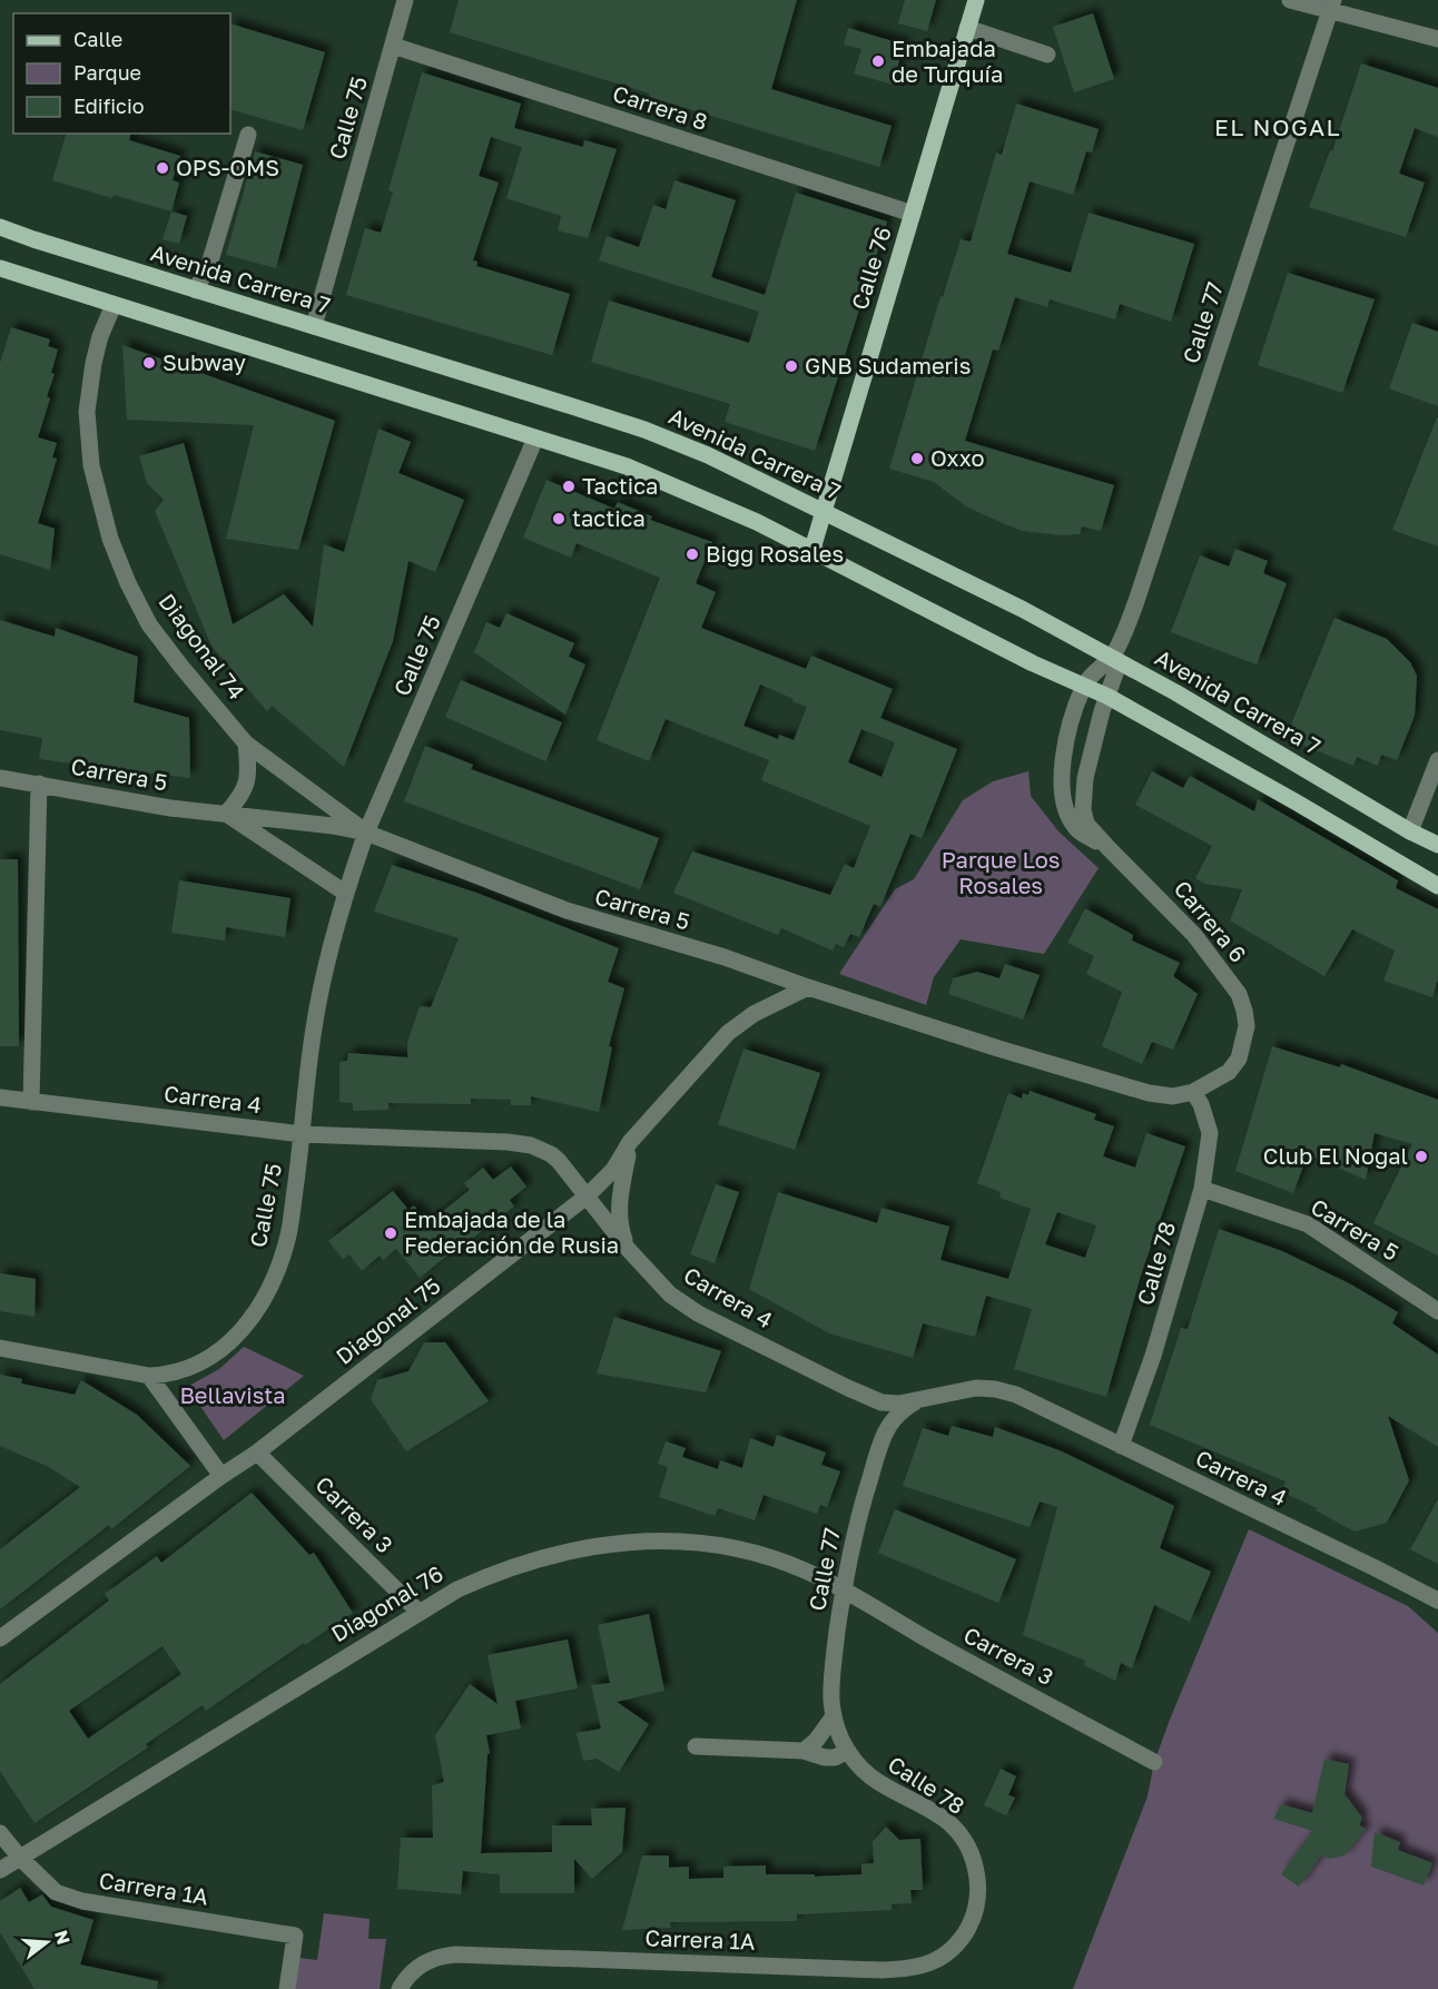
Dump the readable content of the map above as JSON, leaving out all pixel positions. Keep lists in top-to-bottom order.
{
  "streets": {
    "main road": ["Calle 76", "Avenida Carrera 7"],
    "street": [
      "Carrera 8",
      "Calle 75",
      "Calle 77",
      "Diagonal 74",
      "Carrera 5",
      "Carrera 6",
      "Carrera 4",
      "Calle 78",
      "Diagonal 75",
      "Carrera 3",
      "Diagonal 76",
      "Carrera 1A"
    ]
  },
  "crossings": [
    ["Carrera 8", "Calle 75"],
    ["Carrera 8", "Calle 76"],
    ["Calle 75", "Avenida Carrera 7"],
    ["Calle 75", "Diagonal 74"],
    ["Calle 75", "Carrera 5"],
    ["Calle 75", "Carrera 4"],
    ["Calle 76", "Avenida Carrera 7"],
    ["Avenida Carrera 7", "Calle 77"],
    ["Calle 77", "Carrera 6"],
    ["Calle 77", "Carrera 4"],
    ["Calle 77", "Calle 78"],
    ["Calle 77", "Carrera 3"],
    ["Calle 77", "Diagonal 76"],
    ["Diagonal 74", "Carrera 5"],
    ["Carrera 5", "Carrera 6"],
    ["Carrera 5", "Calle 78"],
    ["Carrera 5", "Diagonal 75"],
    ["Carrera 4", "Calle 78"],
    ["Carrera 4", "Diagonal 75"],
    ["Calle 78", "Carrera 1A"],
    ["Diagonal 75", "Carrera 3"],
    ["Carrera 3", "Diagonal 76"],
    ["Diagonal 76", "Carrera 1A"]
  ],
  "districts": ["EL NOGAL"],
  "parks": ["Parque Los Rosales", "Bellavista"],
  "places": [
    "Embajada de Turquía",
    "OPS-OMS",
    "Subway",
    "GNB Sudameris",
    "Oxxo",
    "Tactica",
    "tactica",
    "Bigg Rosales",
    "Club El Nogal",
    "Embajada de la Federación de Rusia"
  ],
  "legend": ["Calle", "Parque", "Edificio"],
  "north": "right"
}
